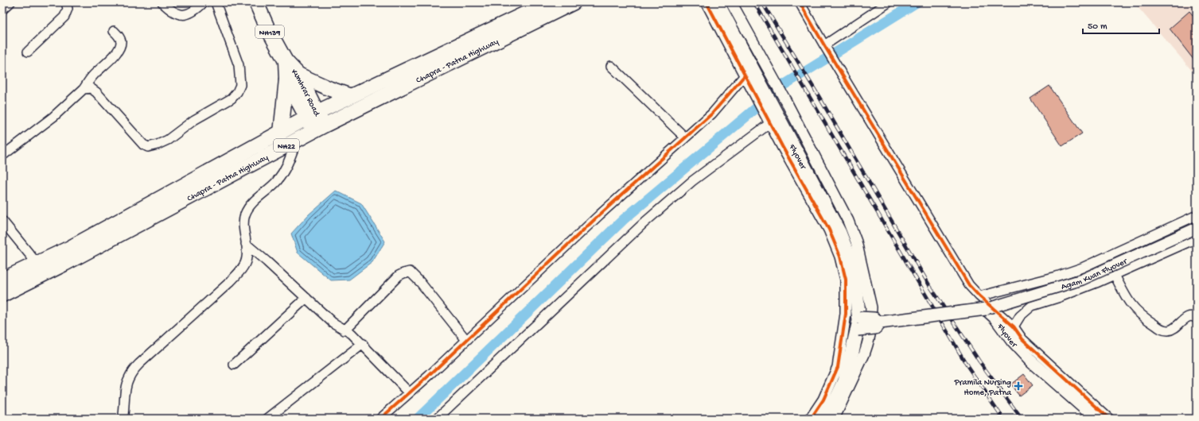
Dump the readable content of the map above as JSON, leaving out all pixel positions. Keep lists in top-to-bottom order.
{
  "streets": {
    "highway": [
      "NH139",
      "Chapra - Patna Highway",
      "Kumhrar Road",
      "NH22"
    ],
    "main road": ["Flyover"],
    "street": ["Agam Kuan Flyover"]
  },
  "crossings": [
    ["Chapra - Patna Highway", "Kumhrar Road"],
    ["Flyover", "Agam Kuan Flyover"]
  ],
  "places": {
    "health": ["Pramila Nursing Home, Patna"]
  },
  "scale_bar": "50 m"
}
